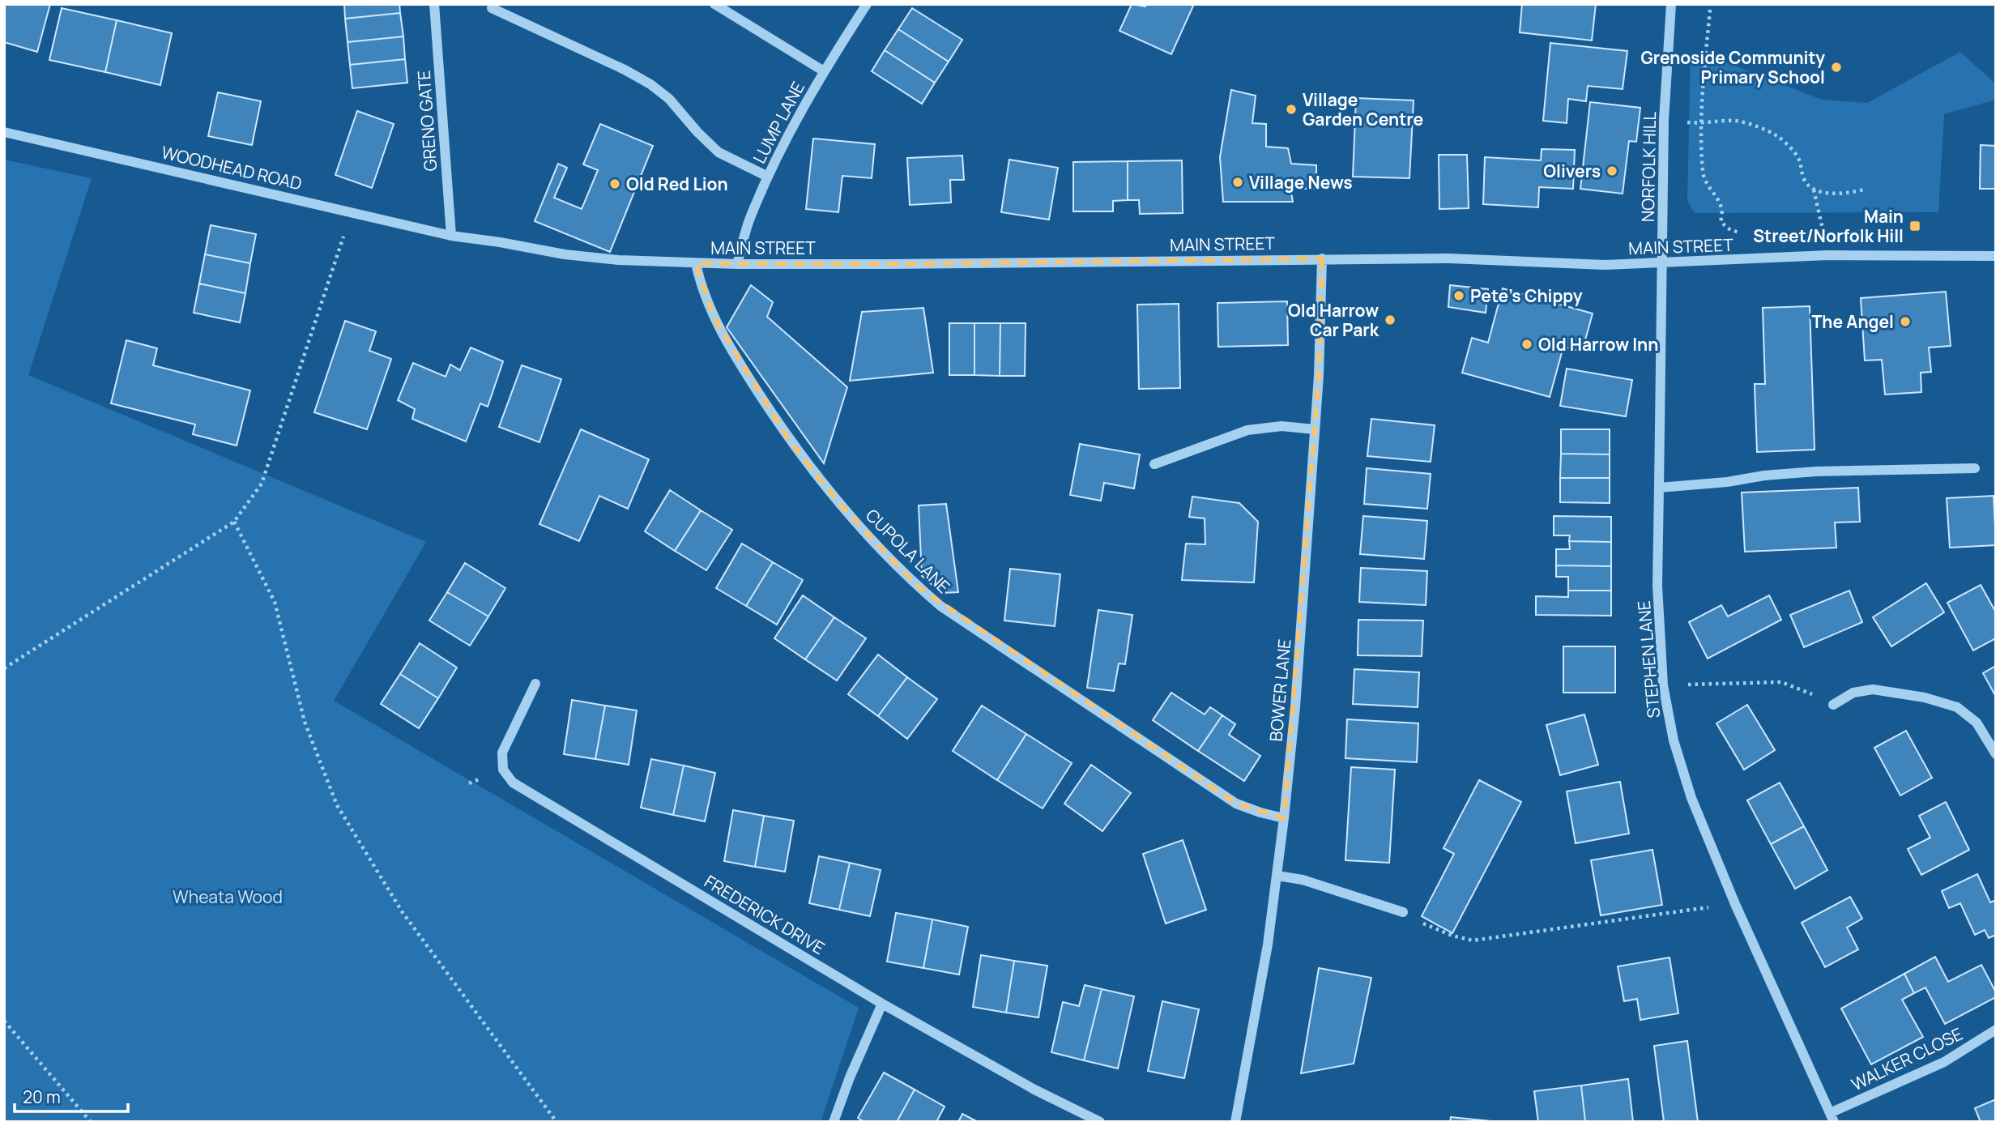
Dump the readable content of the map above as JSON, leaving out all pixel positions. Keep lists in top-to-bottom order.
{
  "streets": {
    "street": [
      "GRENO GATE",
      "LUMP LANE",
      "NORFOLK HILL",
      "WOODHEAD ROAD",
      "MAIN STREET",
      "CUPOLA LANE",
      "STEPHEN LANE",
      "BOWER LANE",
      "FREDERICK DRIVE",
      "WALKER CLOSE"
    ]
  },
  "crossings": [
    ["GRENO GATE", "WOODHEAD ROAD"],
    ["GRENO GATE", "MAIN STREET"],
    ["LUMP LANE", "MAIN STREET"],
    ["NORFOLK HILL", "MAIN STREET"],
    ["NORFOLK HILL", "STEPHEN LANE"],
    ["WOODHEAD ROAD", "MAIN STREET"],
    ["MAIN STREET", "CUPOLA LANE"],
    ["MAIN STREET", "STEPHEN LANE"],
    ["MAIN STREET", "BOWER LANE"],
    ["CUPOLA LANE", "BOWER LANE"],
    ["STEPHEN LANE", "WALKER CLOSE"]
  ],
  "parks": ["Wheata Wood"],
  "places": {
    "other": [
      "Grenoside Community Primary School",
      "Village Garden Centre",
      "Olivers",
      "Village News",
      "Old Red Lion",
      "Pete’s Chippy",
      "Old Harrow Car Park",
      "The Angel",
      "Old Harrow Inn"
    ],
    "transit": ["Main Street/Norfolk Hill"]
  },
  "scale_bar": "20 m"
}
